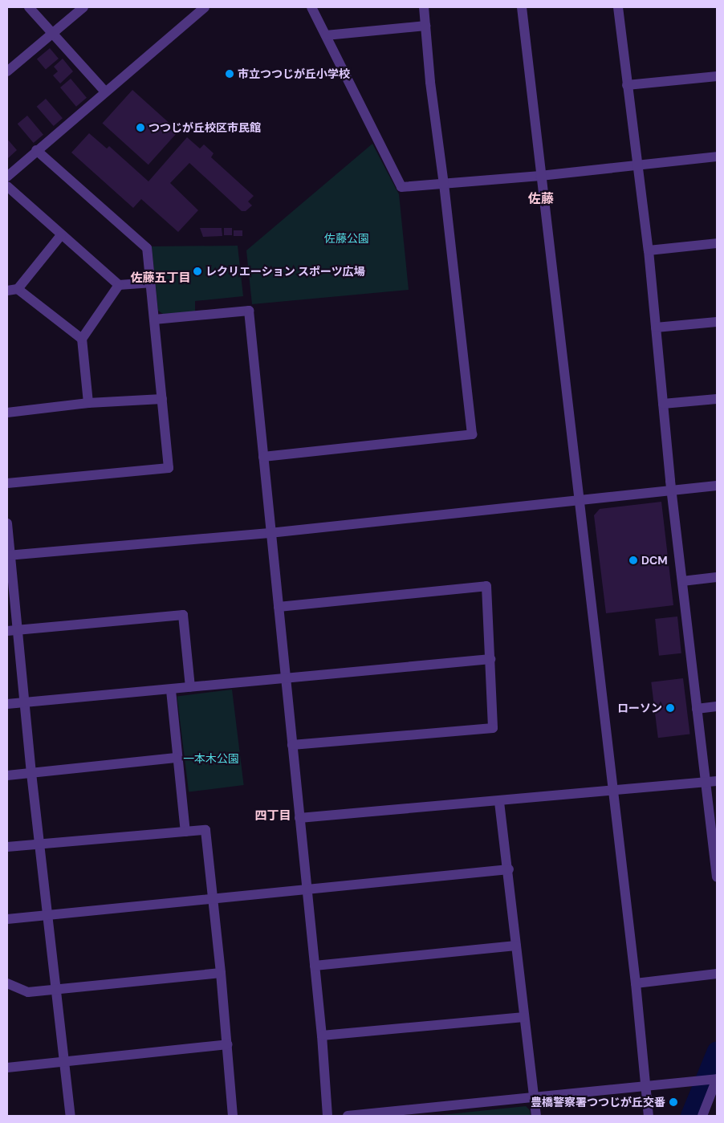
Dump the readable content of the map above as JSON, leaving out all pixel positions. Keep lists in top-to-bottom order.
{
  "districts": ["佐藤", "佐藤五丁目", "四丁目"],
  "parks": ["佐藤公園", "一本木公園"],
  "places": [
    "市立つつじが丘小学校",
    "つつじが丘校区市民館",
    "レクリエーション スポーツ広場",
    "DCM",
    "ローソン",
    "豊橋警察署つつじが丘交番"
  ]
}
